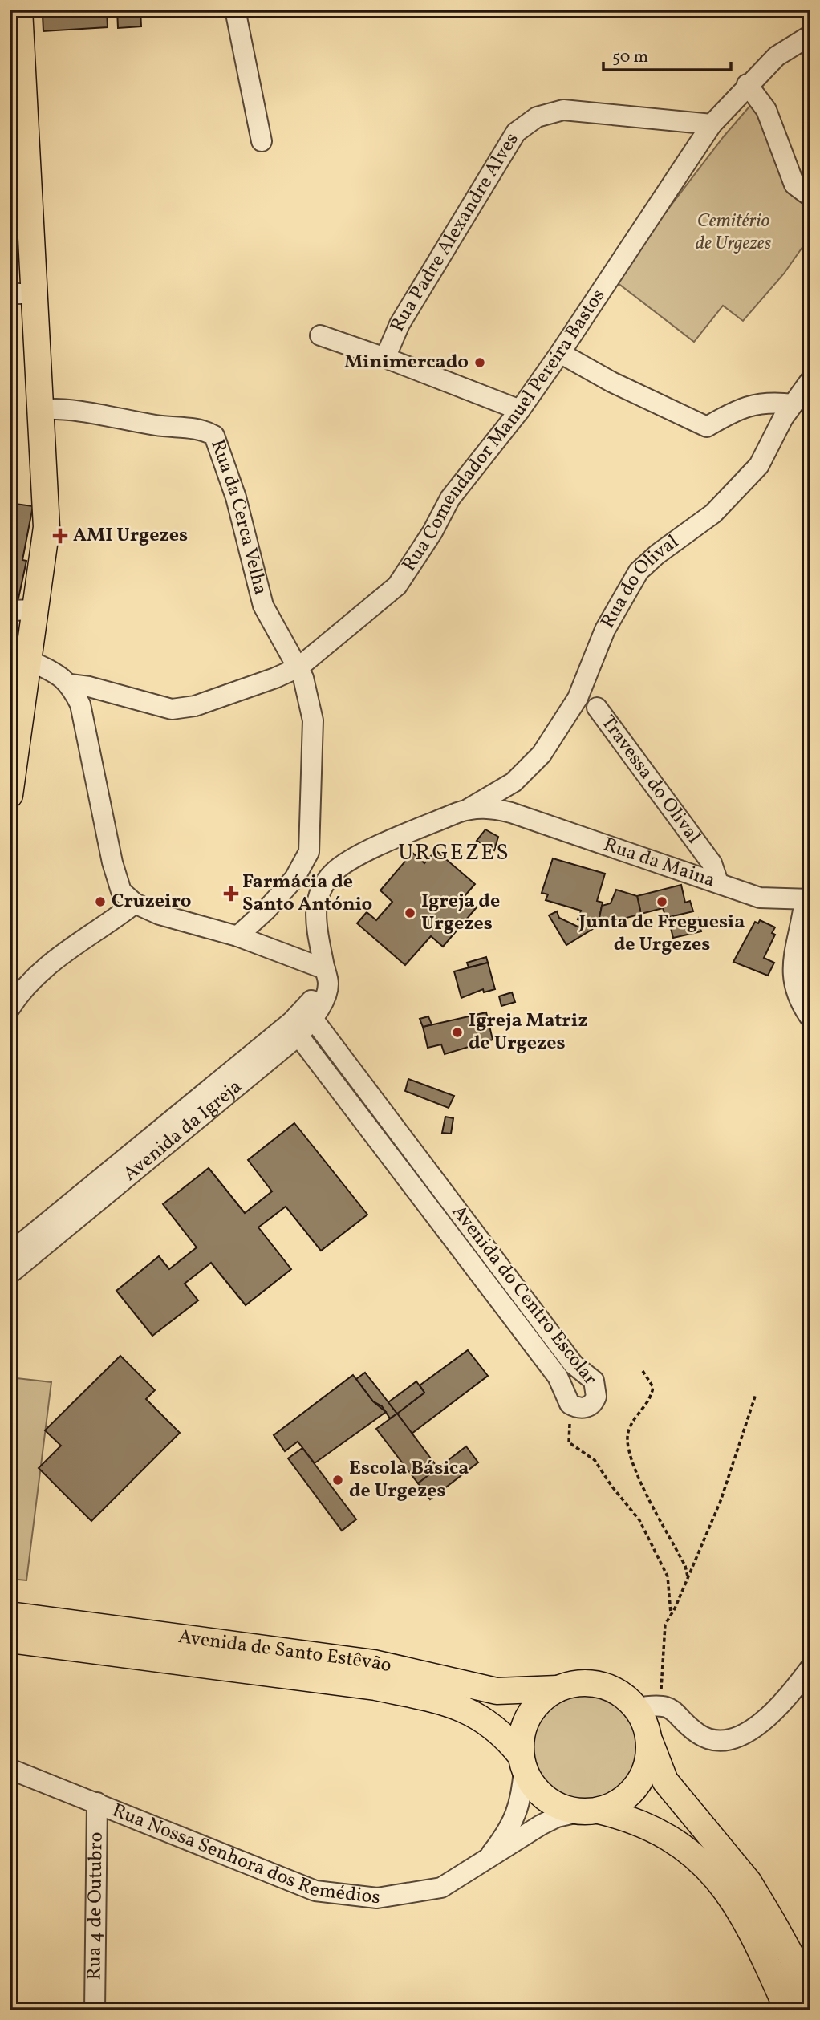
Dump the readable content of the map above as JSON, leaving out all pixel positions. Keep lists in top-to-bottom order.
{
  "streets": {
    "main road": ["Avenida de Santo Estêvão"],
    "street": [
      "Rua Padre Alexandre Alves",
      "Rua Comendador Manuel Pereira Bastos",
      "Rua da Cerca Velha",
      "Rua do Olival",
      "Travessa do Olival",
      "Rua da Maina",
      "Avenida da Igreja",
      "Avenida do Centro Escolar",
      "Rua Nossa Senhora dos Remédios",
      "Rua 4 de Outubro"
    ]
  },
  "crossings": [
    ["Rua Padre Alexandre Alves", "Rua Comendador Manuel Pereira Bastos"],
    ["Rua Comendador Manuel Pereira Bastos", "Rua da Cerca Velha"],
    ["Rua do Olival", "Rua da Maina"],
    ["Travessa do Olival", "Rua da Maina"],
    ["Rua da Maina", "Avenida da Igreja"],
    ["Avenida da Igreja", "Avenida do Centro Escolar"],
    ["Avenida de Santo Estêvão", "Rua Nossa Senhora dos Remédios"],
    ["Rua Nossa Senhora dos Remédios", "Rua 4 de Outubro"]
  ],
  "districts": ["URGEZES"],
  "parks": ["Cemitério de Urgezes"],
  "places": {
    "other": [
      "Minimercado",
      "Cruzeiro",
      "Junta de Freguesia de Urgezes",
      "Igreja de Urgezes",
      "Igreja Matriz de Urgezes",
      "Escola Básica de Urgezes"
    ],
    "health": ["AMI Urgezes", "Farmácia de Santo António"]
  },
  "scale_bar": "50 m"
}
